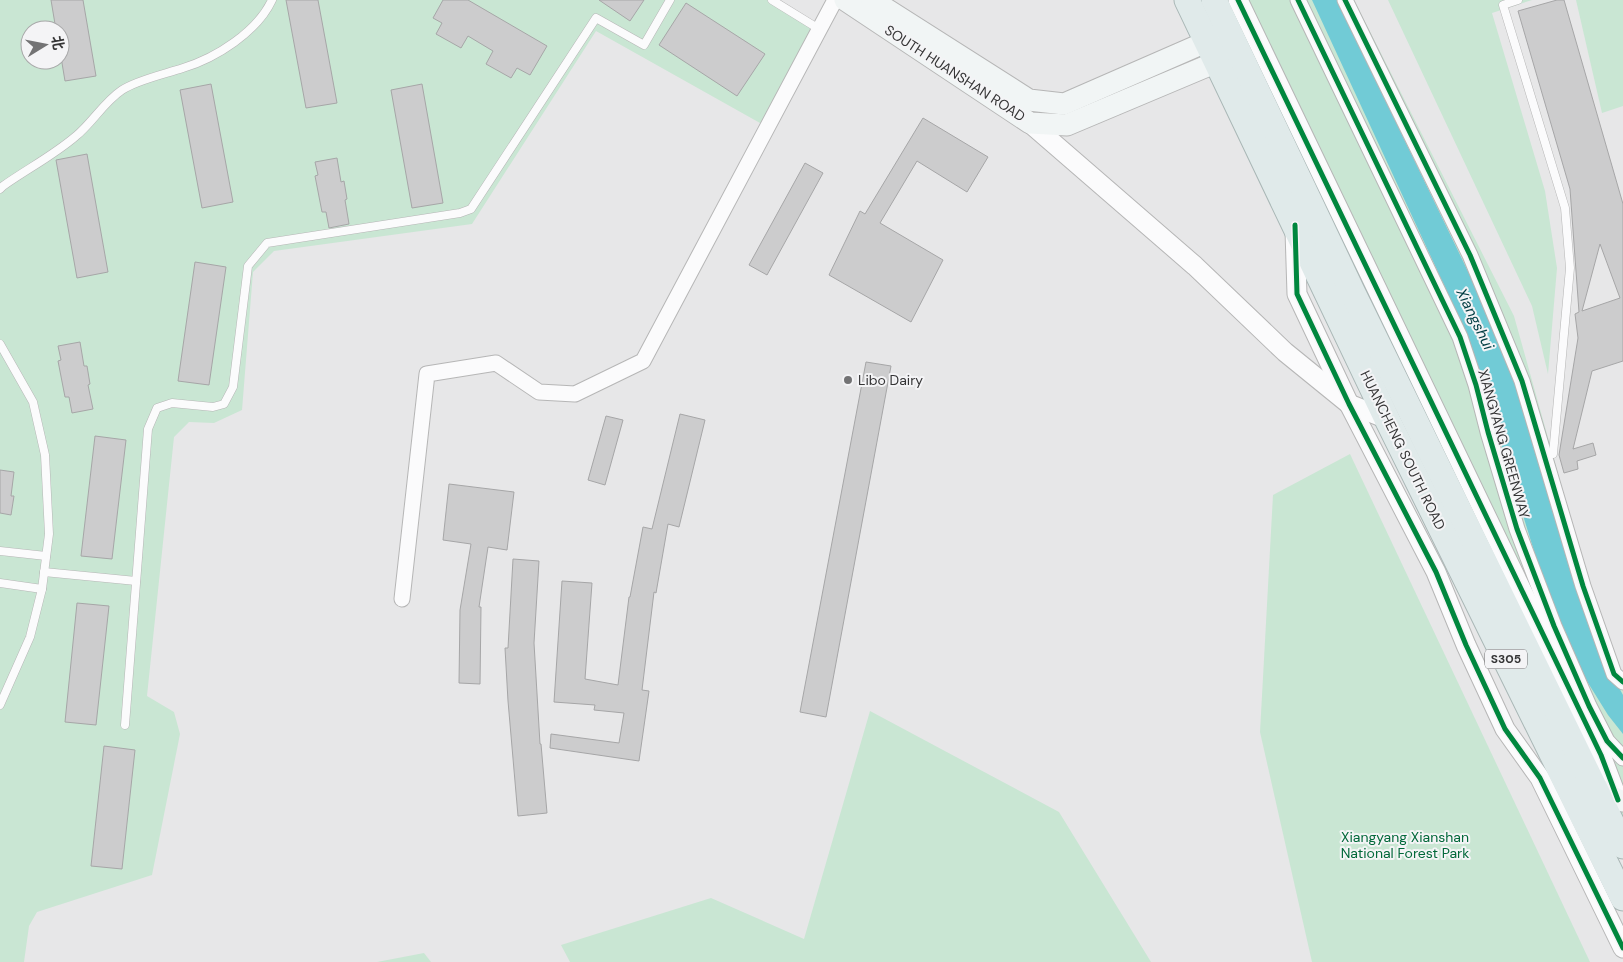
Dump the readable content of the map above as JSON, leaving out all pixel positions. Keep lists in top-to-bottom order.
{
  "streets": {
    "highway": ["HUANCHENG SOUTH ROAD", "S305"],
    "main road": ["SOUTH HUANSHAN ROAD"],
    "street": ["XIANGYANG GREENWAY"]
  },
  "crossings": [
    ["SOUTH HUANSHAN ROAD", "HUANCHENG SOUTH ROAD"]
  ],
  "water": ["Xiangshui"],
  "parks": ["Xiangyang Xianshan National Forest Park"],
  "places": ["Libo Dairy"],
  "north": "right"
}
